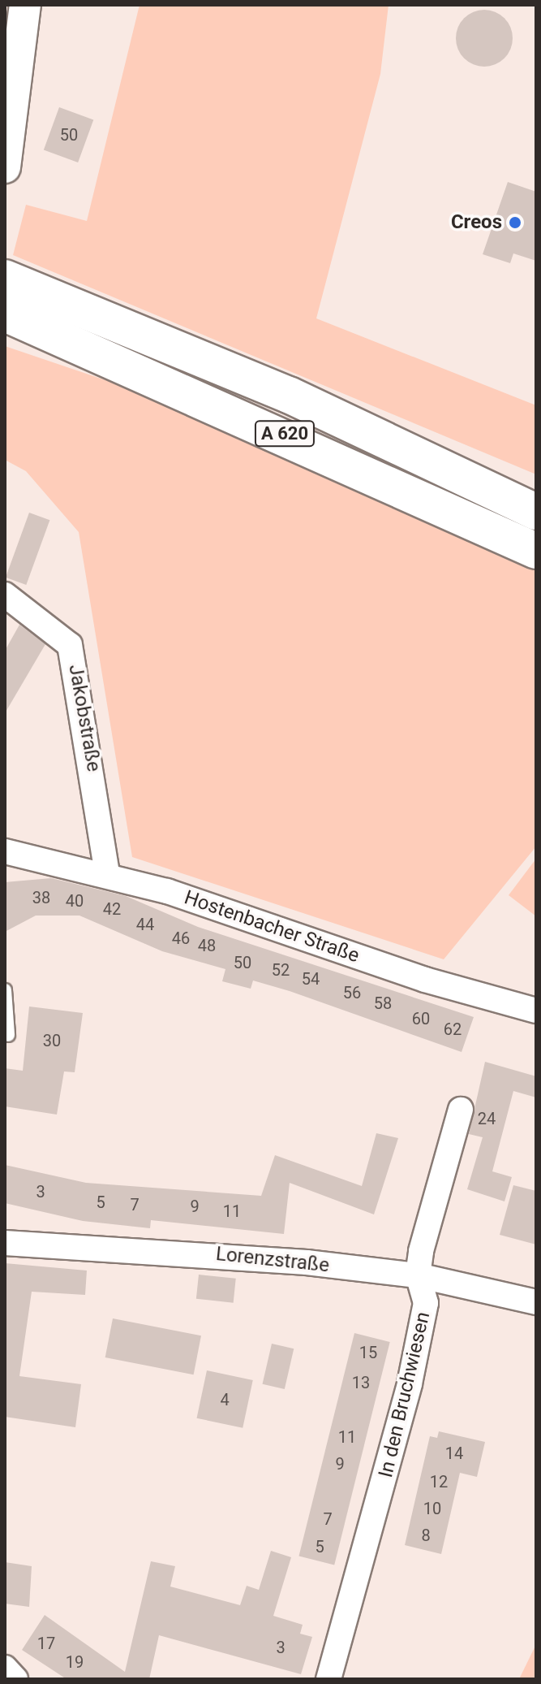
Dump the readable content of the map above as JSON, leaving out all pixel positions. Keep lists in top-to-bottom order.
{
  "streets": {
    "highway": ["A 620"],
    "street": [
      "Jakobstraße",
      "Hostenbacher Straße",
      "Lorenzstraße",
      "In den Bruchwiesen"
    ]
  },
  "crossings": [
    ["Jakobstraße", "Hostenbacher Straße"],
    ["Lorenzstraße", "In den Bruchwiesen"]
  ],
  "places": ["Creos"],
  "house_numbers": [
    "50",
    "38",
    "40",
    "42",
    "44",
    "46",
    "48",
    "50",
    "52",
    "54",
    "56",
    "58",
    "60",
    "62",
    "30",
    "24",
    "3",
    "5",
    "7",
    "9",
    "11",
    "15",
    "13",
    "4",
    "11",
    "14",
    "9",
    "12",
    "10",
    "7",
    "8",
    "5",
    "17",
    "3",
    "19"
  ]
}
